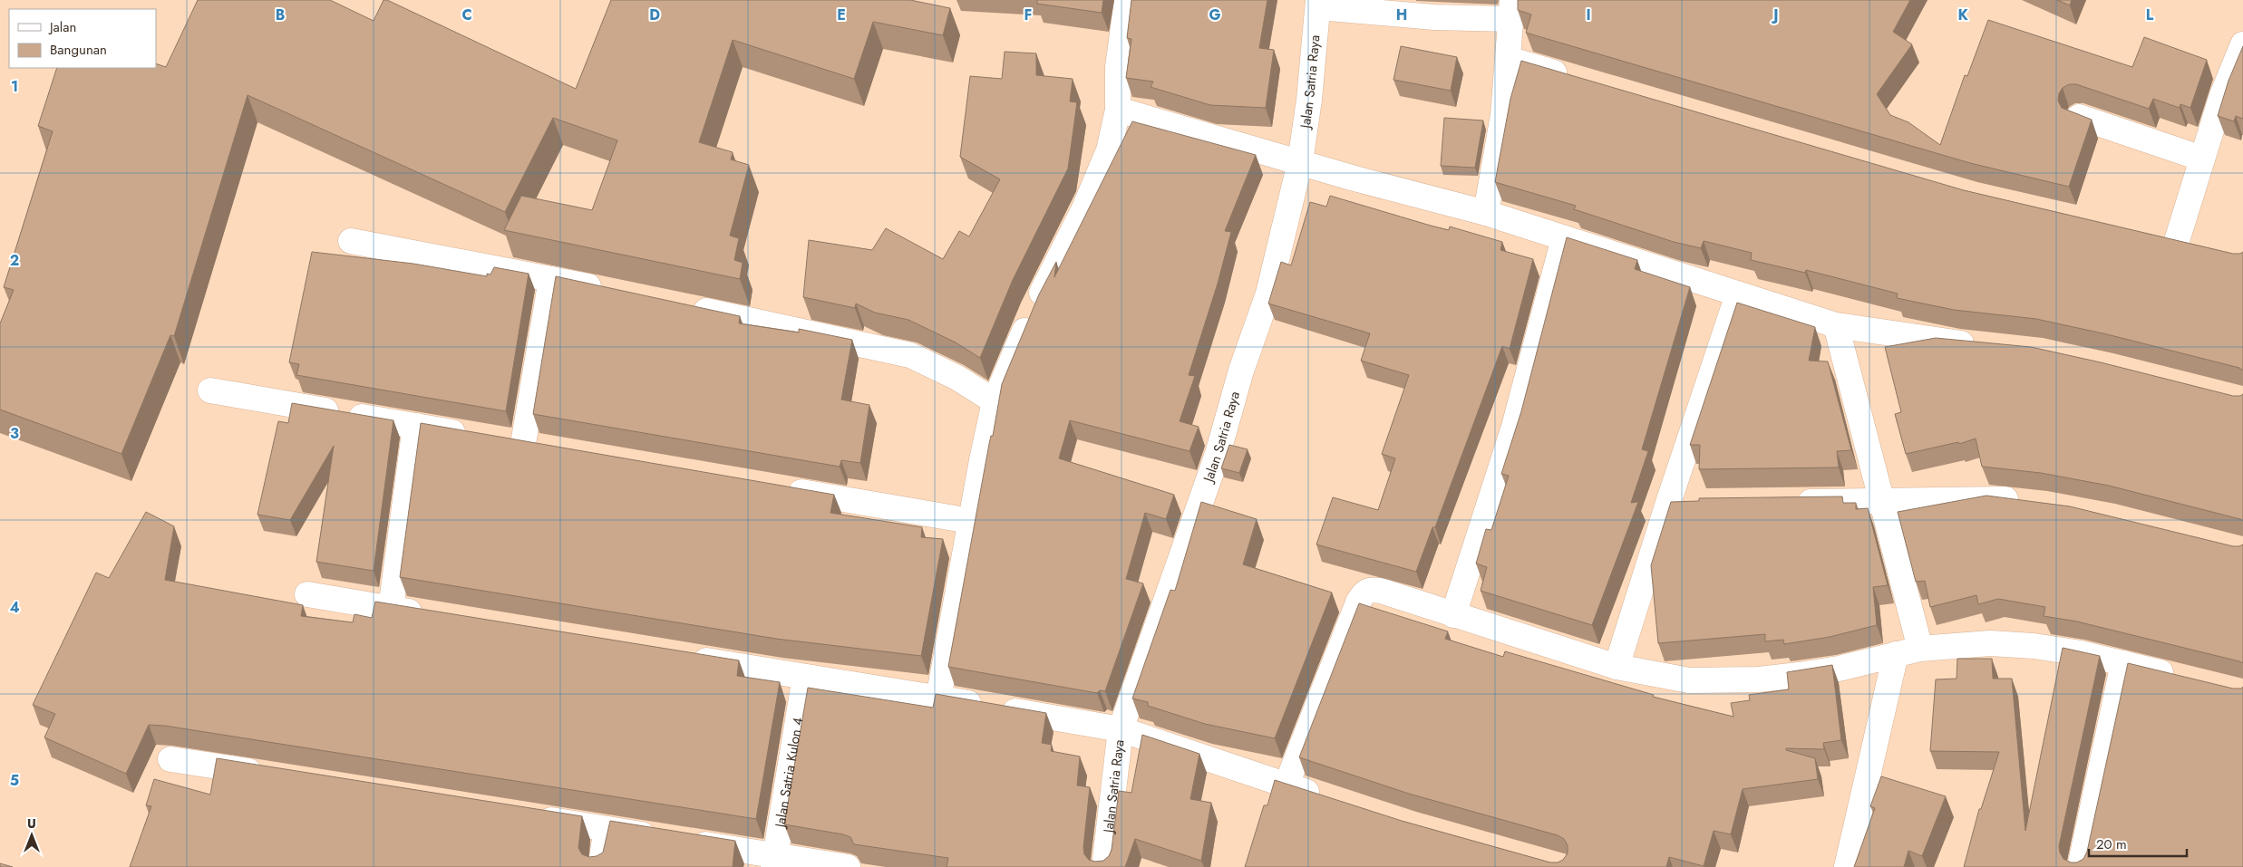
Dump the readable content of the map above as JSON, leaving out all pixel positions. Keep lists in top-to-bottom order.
{
  "streets": {
    "street": ["Jalan Satria Raya", "Jalan Satria Kulon 4"]
  },
  "legend": ["Jalan", "Bangunan"],
  "scale_bar": "20 m",
  "north": "top",
  "grid": {
    "columns": [
      "B",
      "C",
      "D",
      "E",
      "F",
      "G",
      "H",
      "I",
      "J",
      "K",
      "L"
    ],
    "rows": [
      "1",
      "2",
      "3",
      "4",
      "5"
    ]
  }
}
